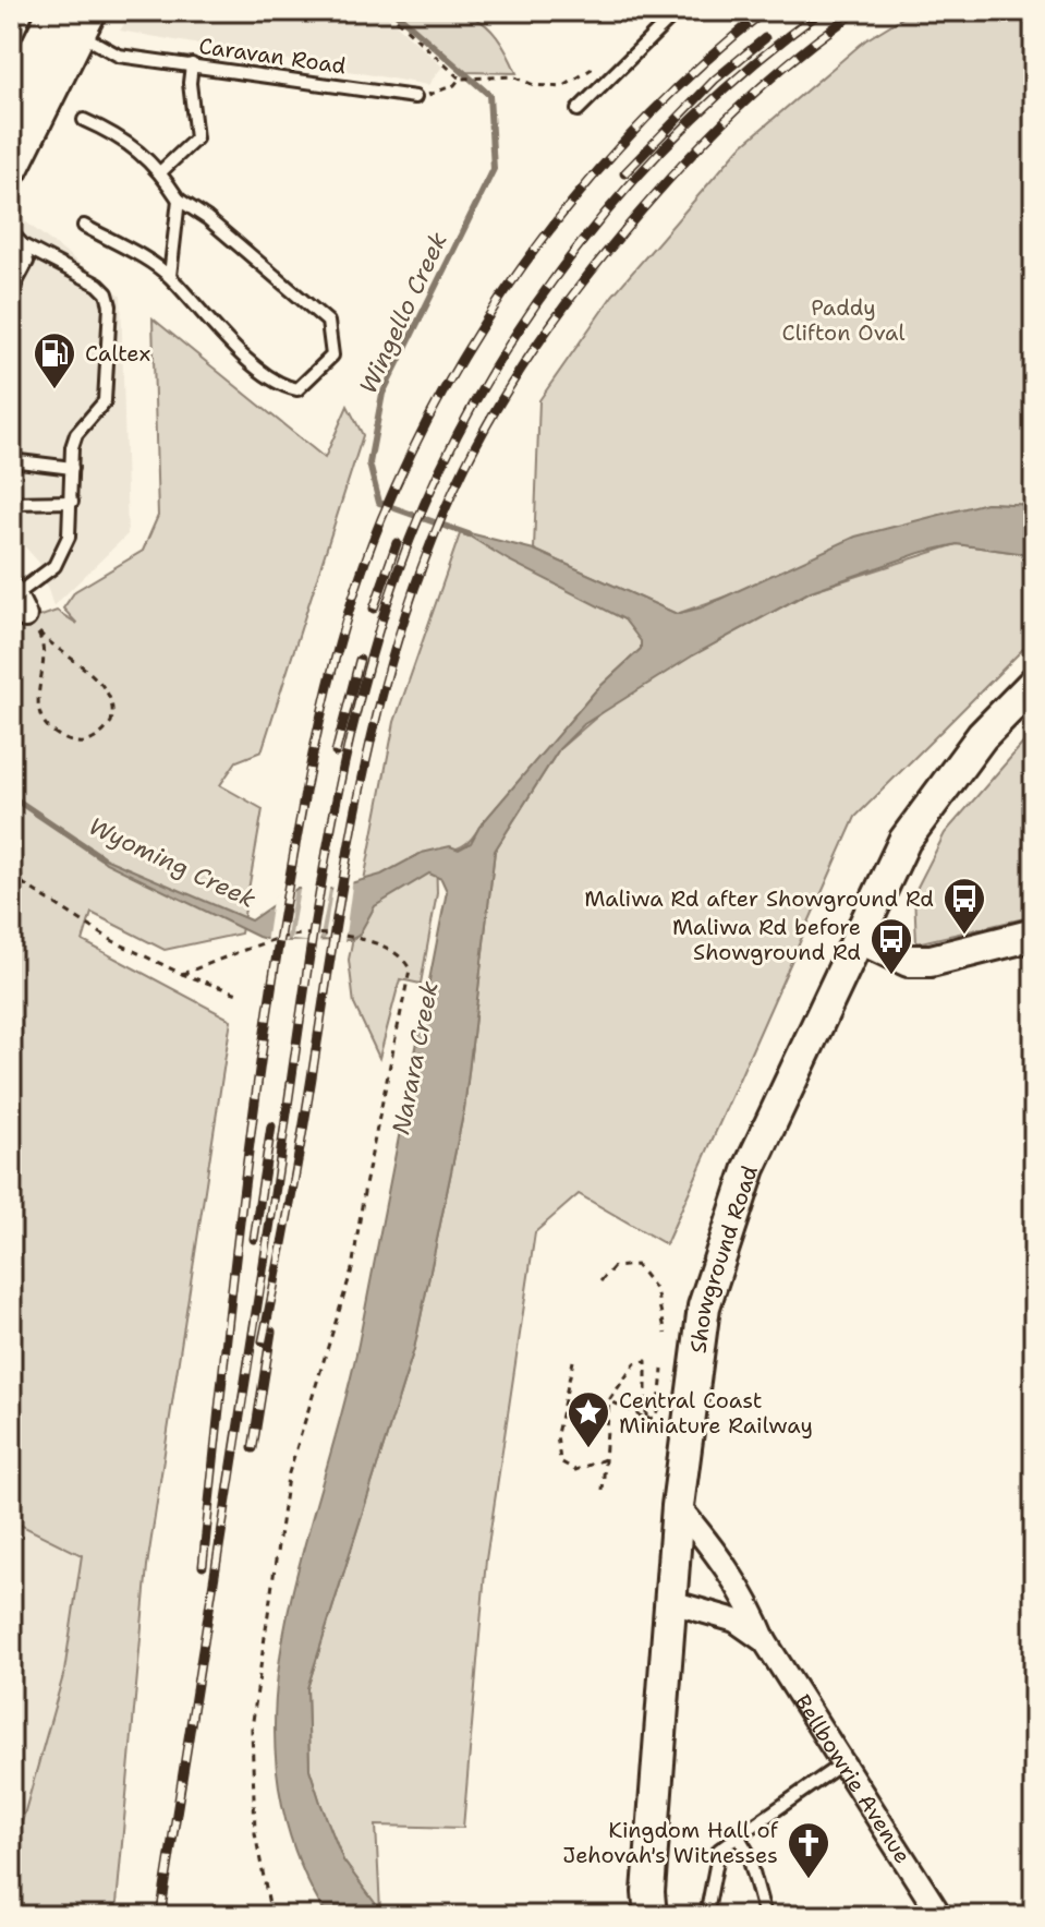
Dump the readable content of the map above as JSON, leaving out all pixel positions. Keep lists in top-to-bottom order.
{
  "streets": {
    "street": ["Showground Road", "Bellbowrie Avenue"],
    "lane": ["Caravan Road"]
  },
  "crossings": [
    ["Showground Road", "Bellbowrie Avenue"]
  ],
  "water": ["Wingello Creek", "Wyoming Creek", "Narara Creek"],
  "parks": ["Paddy Clifton Oval"],
  "places": {
    "fuel station": ["Caltex"],
    "bus stop": ["Maliwa Rd after Showground Rd", "Maliwa Rd before Showground Rd"],
    "place": ["Central Coast Miniature Railway"],
    "church": ["Kingdom Hall of Jehovah's Witnesses"]
  }
}
